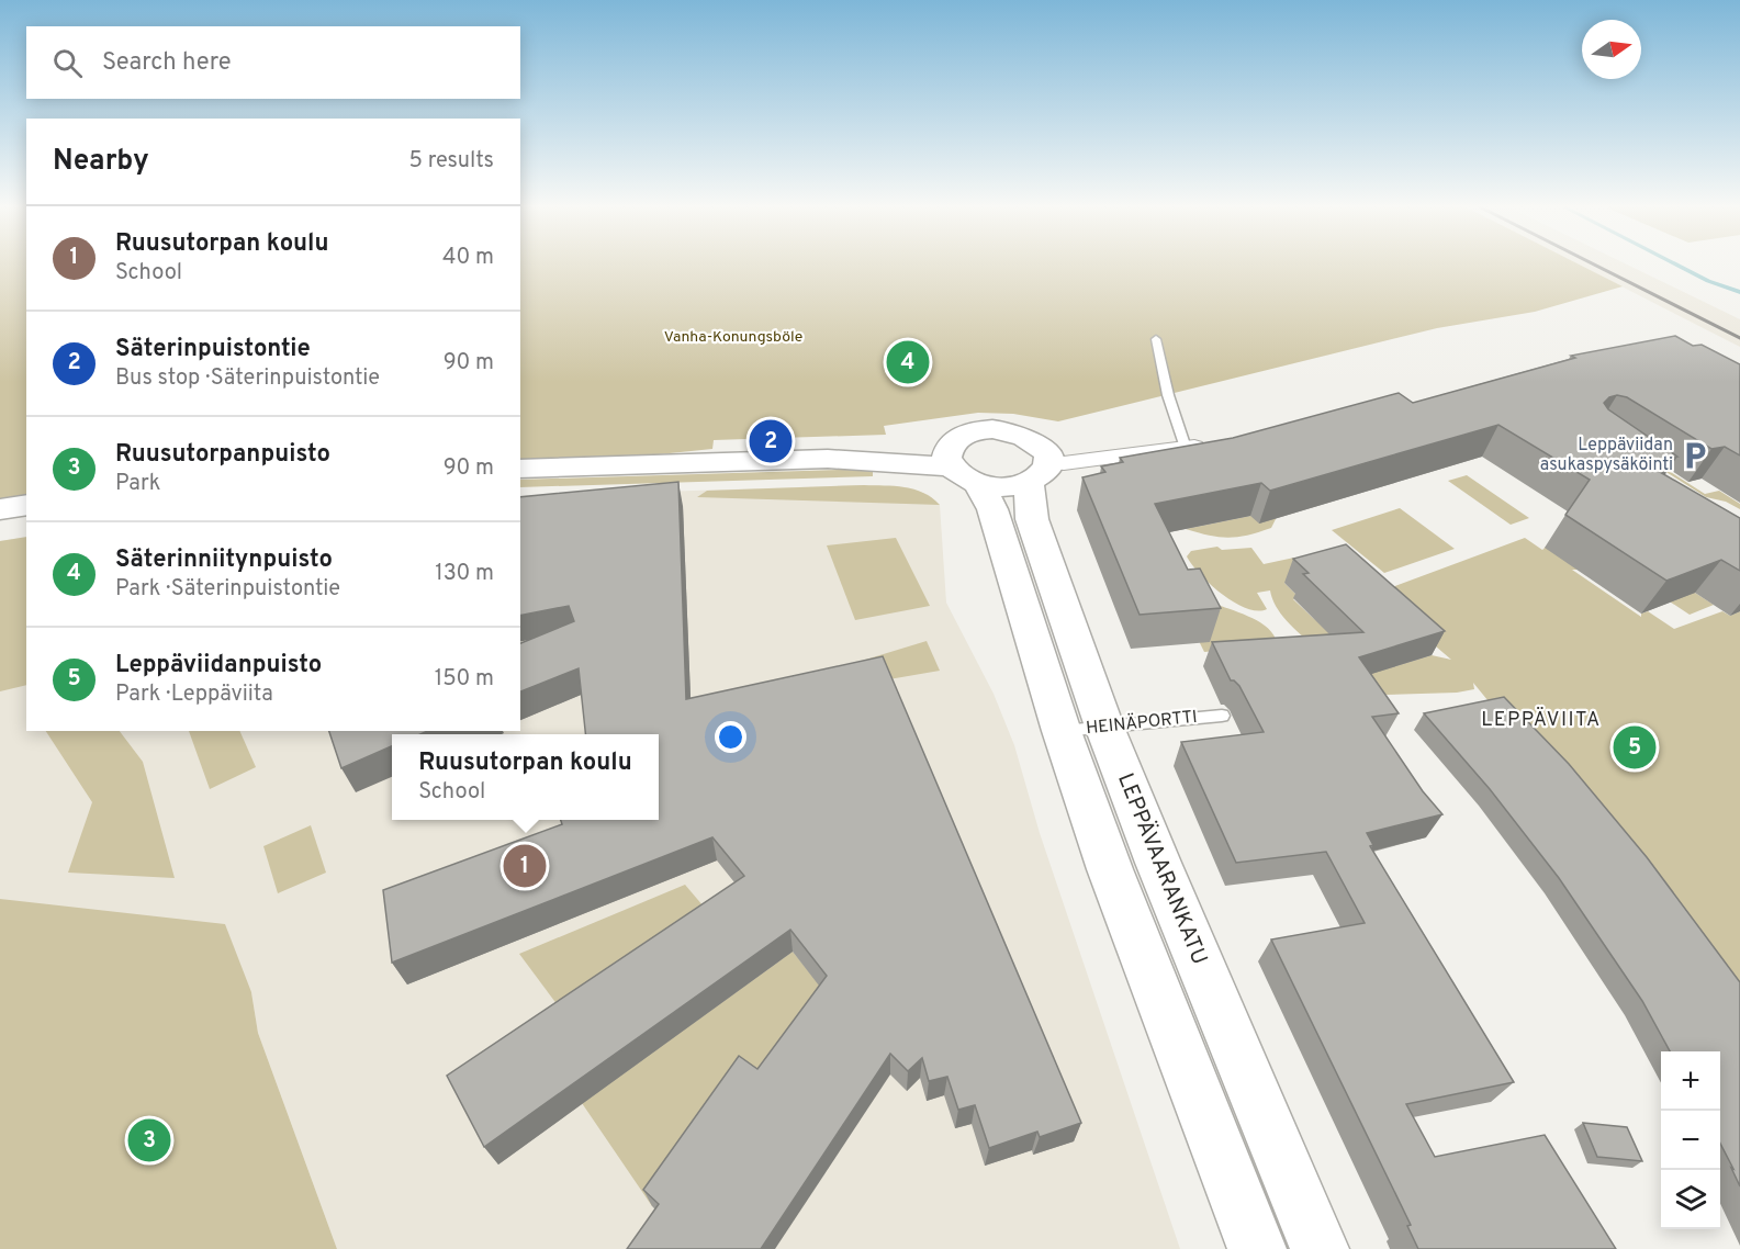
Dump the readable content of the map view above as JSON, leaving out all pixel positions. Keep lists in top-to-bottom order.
{
  "streets": {
    "main road": ["LEPPÄVAARANKATU"],
    "lane": ["HEINÄPORTTI"]
  },
  "crossings": [
    ["HEINÄPORTTI", "LEPPÄVAARANKATU"]
  ],
  "districts": ["LEPPÄVIITA"],
  "parks": ["Vanha-Konungsböle"],
  "places": {
    "parking": ["Leppäviidan asukaspysäköinti"]
  },
  "north": "right",
  "page": {
    "search": "Search here",
    "heading": ["Nearby", "5 results"],
    "list": [
      {
        "mark": "1",
        "name": "Ruusutorpan koulu",
        "note": "School",
        "value": "40 m"
      },
      {
        "mark": "2",
        "name": "Säterinpuistontie",
        "note": "Bus stop · Säterinpuistontie",
        "value": "90 m"
      },
      {
        "mark": "3",
        "name": "Ruusutorpanpuisto",
        "note": "Park",
        "value": "90 m"
      },
      {
        "mark": "4",
        "name": "Säterinniitynpuisto",
        "note": "Park · Säterinpuistontie",
        "value": "130 m"
      },
      {
        "mark": "5",
        "name": "Leppäviidanpuisto",
        "note": "Park · Leppäviita",
        "value": "150 m"
      }
    ],
    "pins": [
      "4",
      "2",
      "5",
      "1",
      "3"
    ],
    "popup": ["Ruusutorpan koulu", "School"],
    "map_buttons": ["+", "−"]
  }
}
